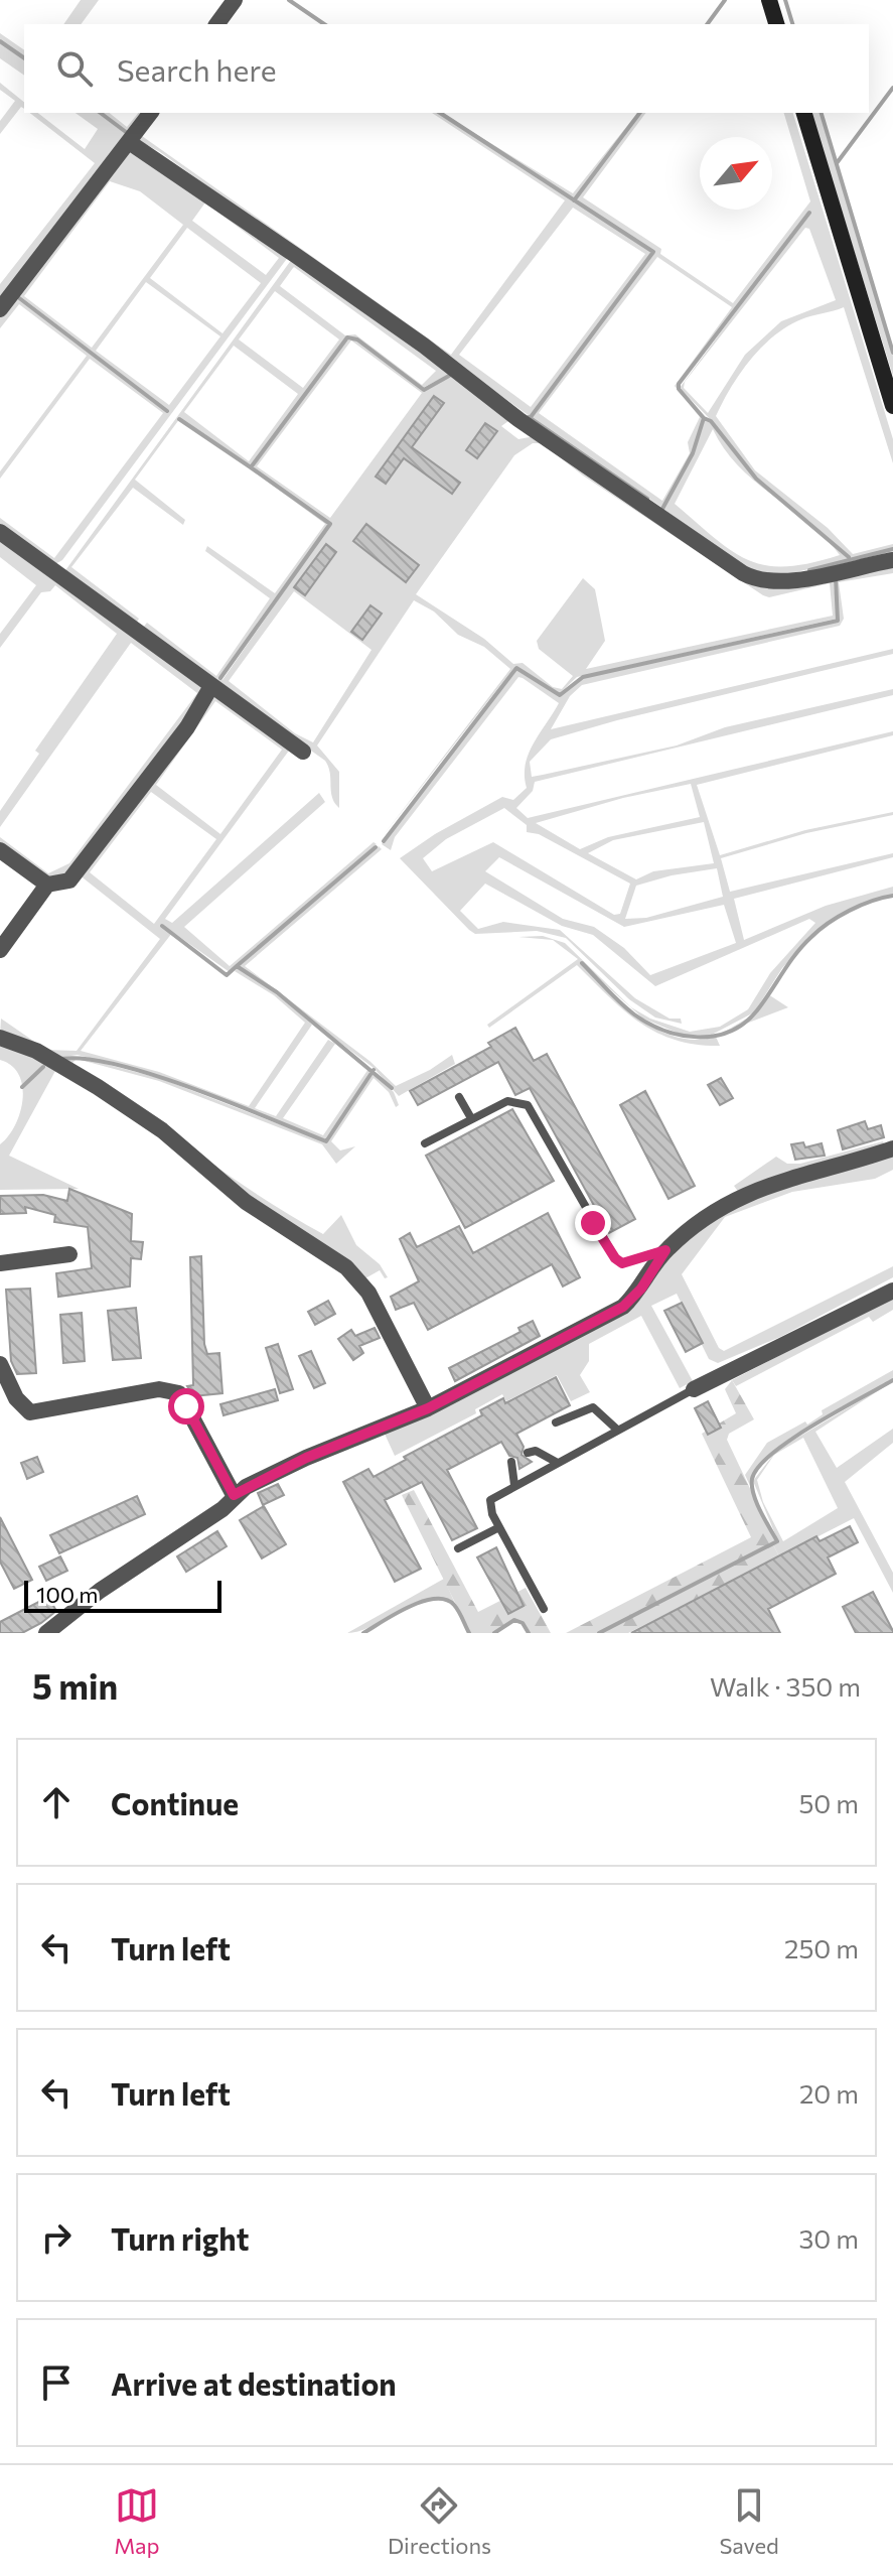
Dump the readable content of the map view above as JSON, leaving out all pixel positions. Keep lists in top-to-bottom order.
{
  "scale_bar": "100 m",
  "north": "top right",
  "page": {
    "search": "Search here",
    "scale": "100 m",
    "heading": ["5 min", "Walk · 350 m"],
    "list": [
      ["Continue", "50 m"],
      ["Turn left", "250 m"],
      ["Turn left", "20 m"],
      ["Turn right", "30 m"],
      "Arrive at destination"
    ],
    "nav": ["Map", "Directions", "Saved"]
  }
}
